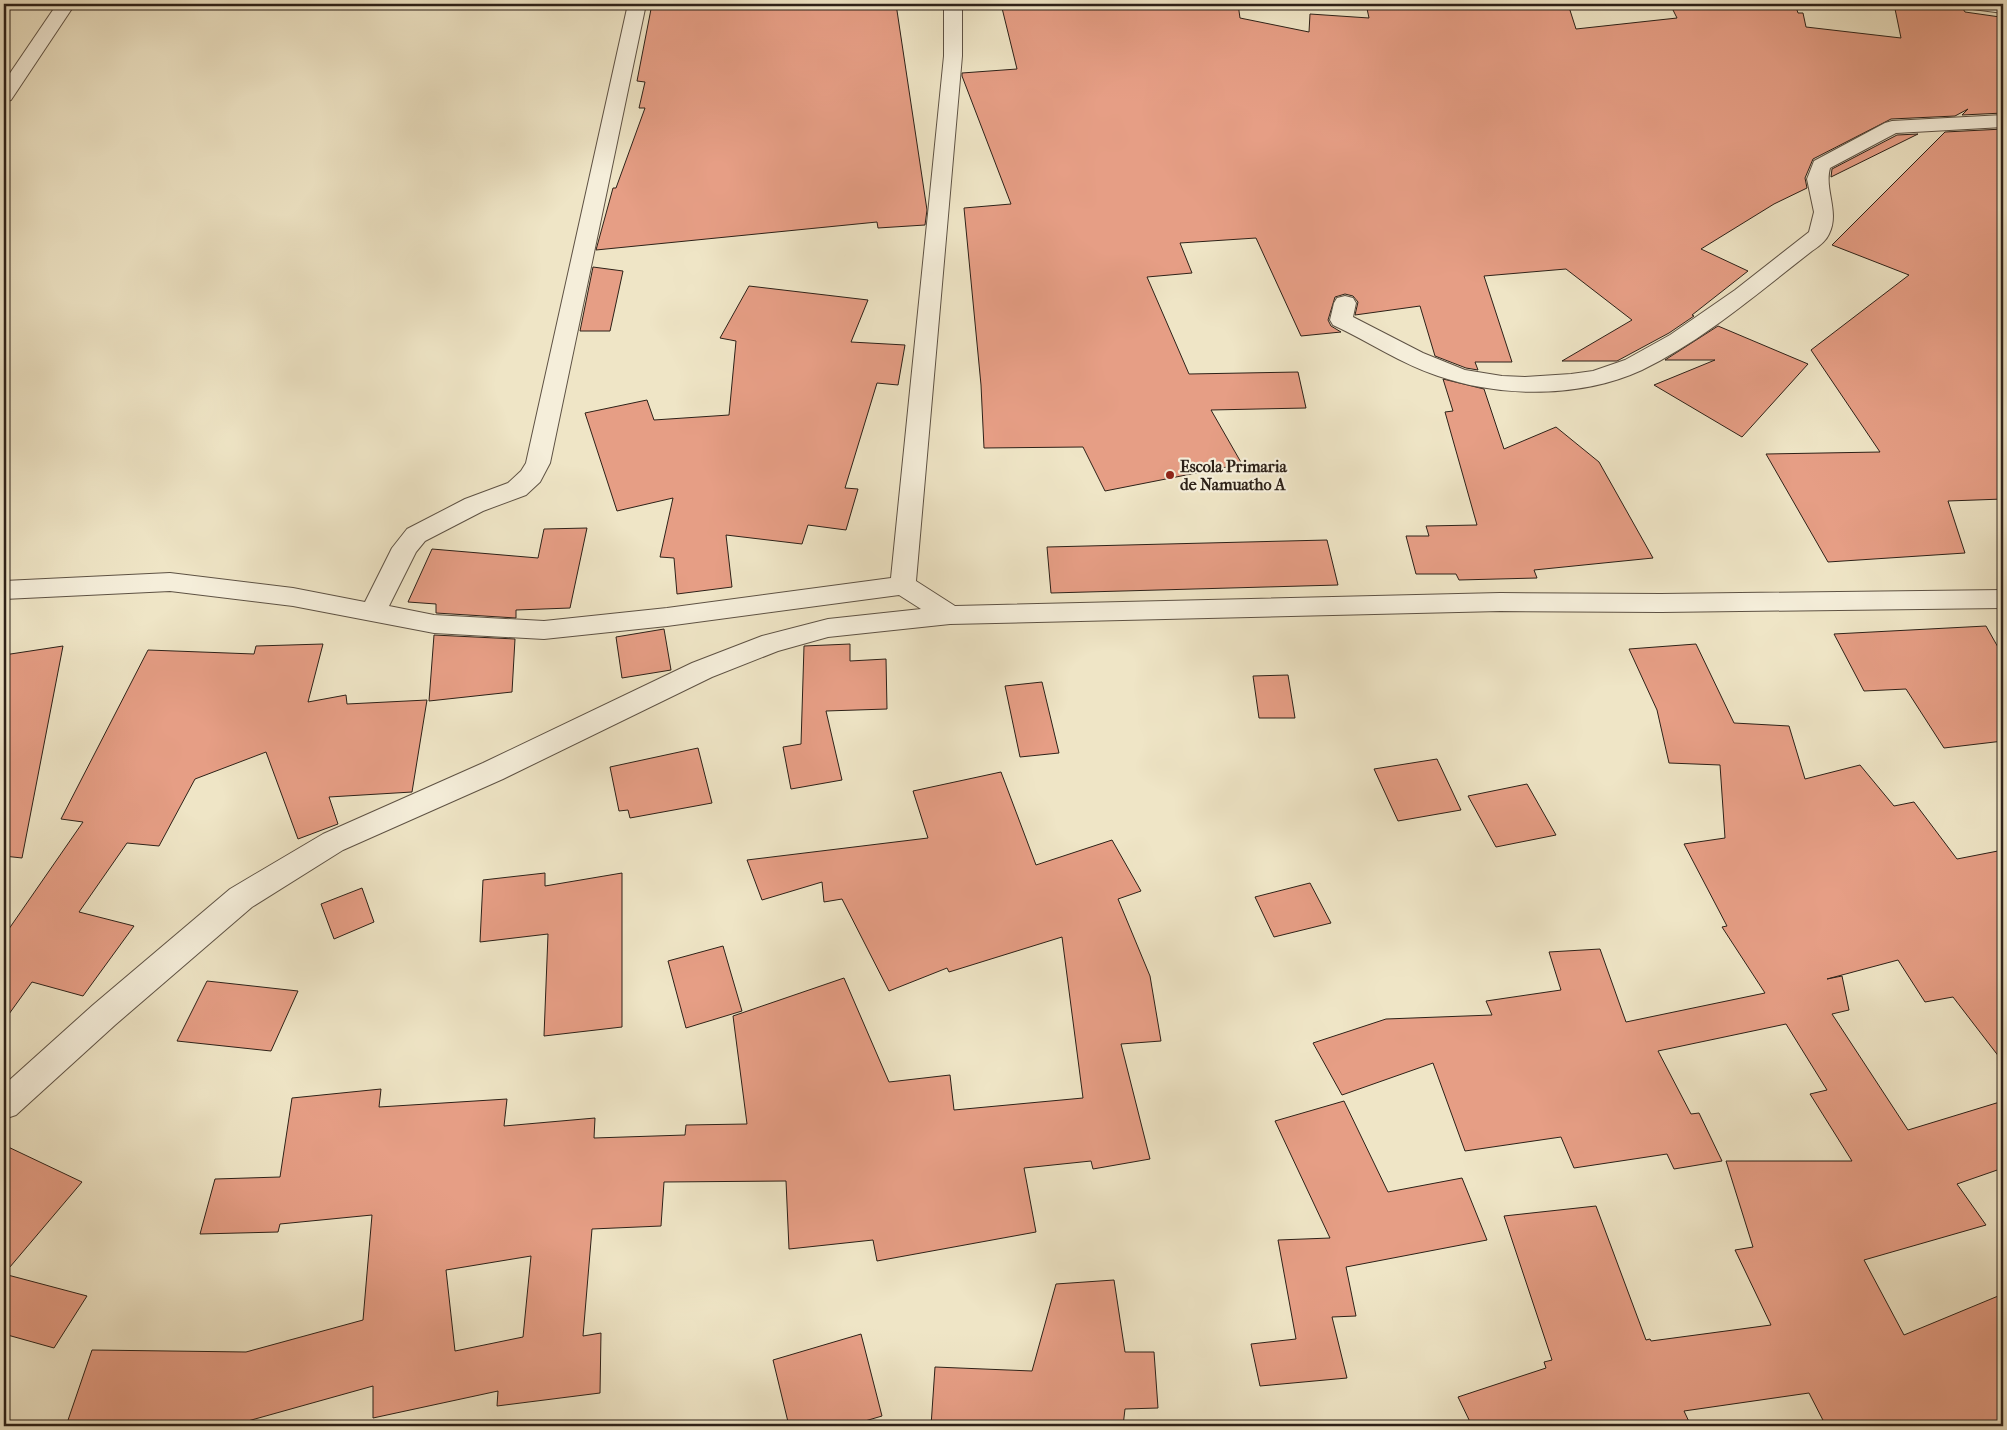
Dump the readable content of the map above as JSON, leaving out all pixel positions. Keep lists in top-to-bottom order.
{
  "places": ["Escola Primaria de Namuatho A"]
}
